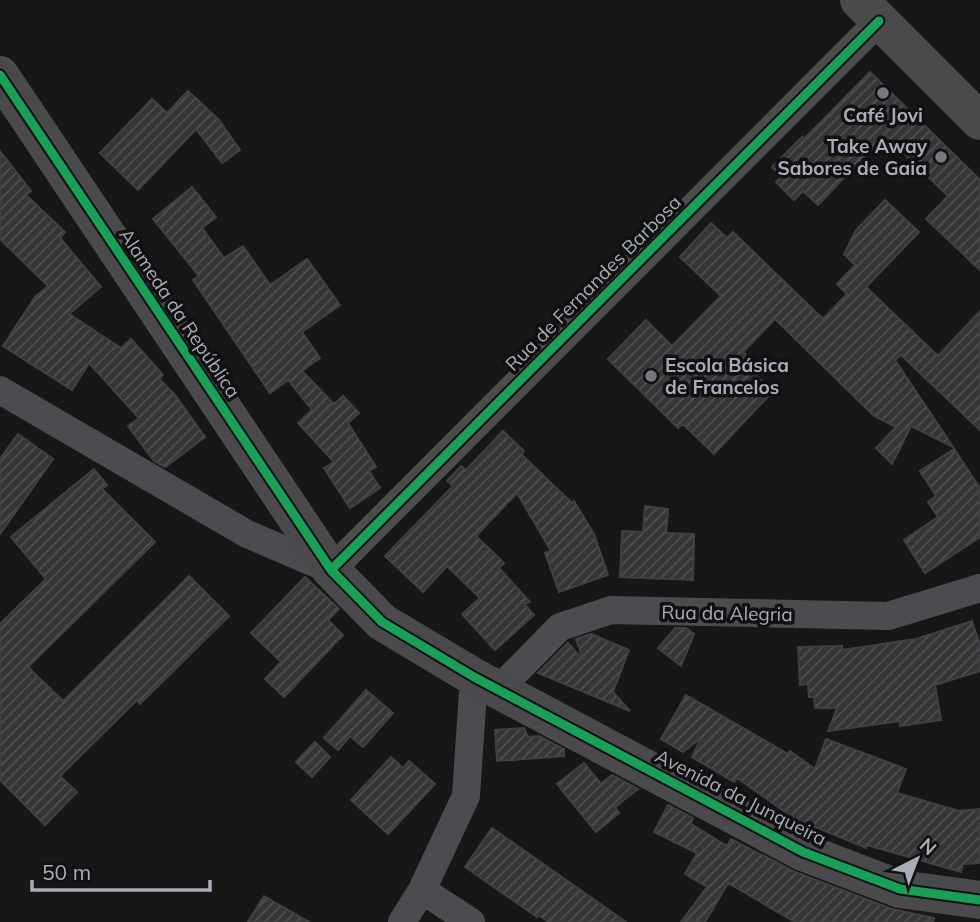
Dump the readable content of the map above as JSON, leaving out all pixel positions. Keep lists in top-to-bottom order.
{
  "streets": {
    "street": [
      "Rua de Fernandes Barbosa",
      "Alameda da República",
      "Rua da Alegria",
      "Avenida da Junqueira"
    ]
  },
  "crossings": [
    ["Rua de Fernandes Barbosa", "Alameda da República"],
    ["Alameda da República", "Rua da Alegria"],
    ["Alameda da República", "Avenida da Junqueira"],
    ["Rua da Alegria", "Avenida da Junqueira"]
  ],
  "places": ["Café Jovi", "Take Away Sabores de Gaia", "Escola Básica de Francelos"],
  "scale_bar": "50 m",
  "north": "top right"
}
